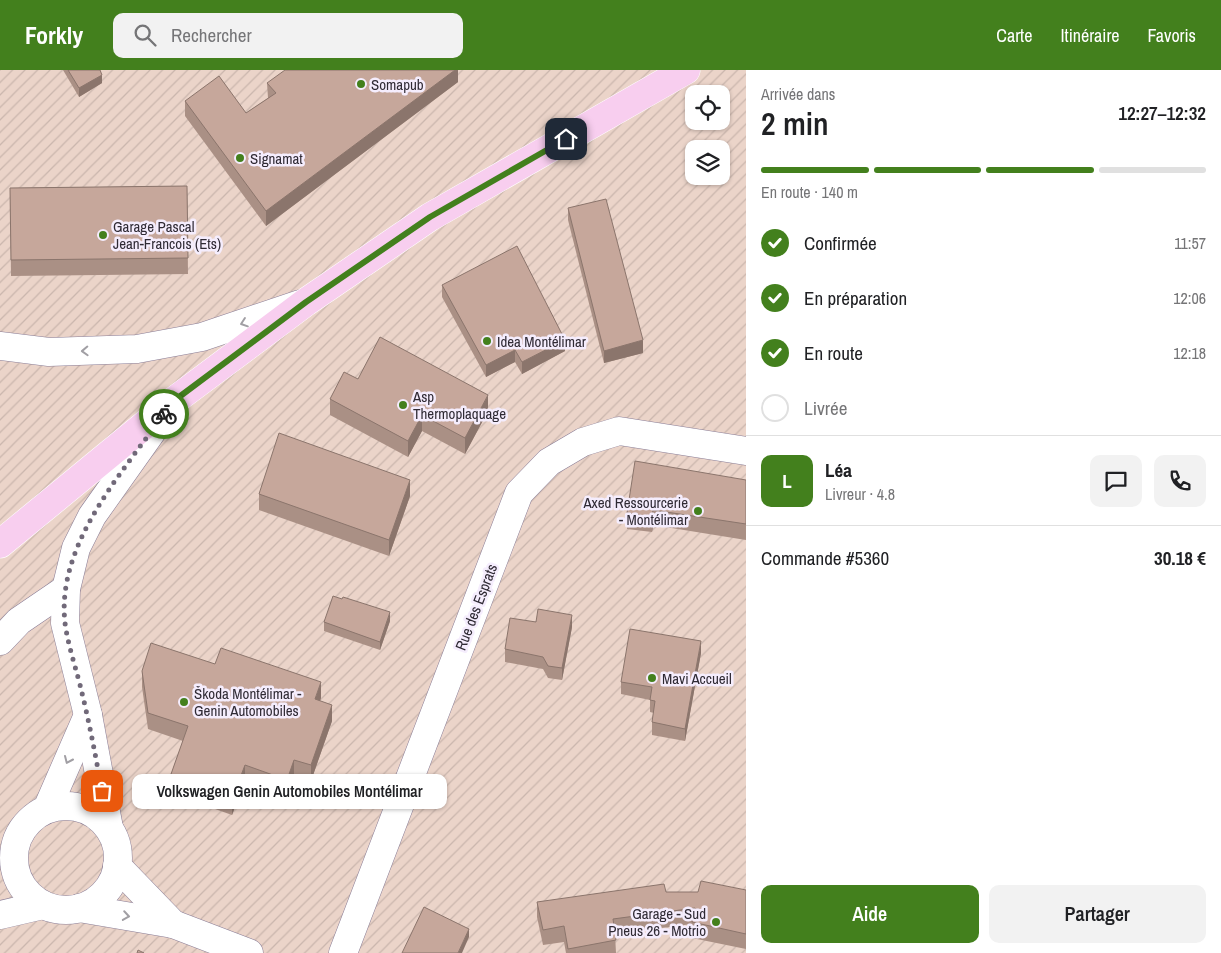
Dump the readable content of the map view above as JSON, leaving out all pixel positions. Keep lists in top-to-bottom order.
{
  "streets": {
    "street": ["Rue des Esprats"]
  },
  "places": [
    "Somapub",
    "Signamat",
    "Garage Pascal Jean-Francois (Ets)",
    "Idea Montélimar",
    "Asp Thermoplaquage",
    "Axed Ressourcerie - Montélimar",
    "Mavi Accueil",
    "Škoda Montélimar - Genin Automobiles",
    "Volkswagen Genin Automobiles Montélimar",
    "Garage - Sud Pneus 26 - Motrio"
  ],
  "page": {
    "header": "Forkly",
    "search": "Rechercher",
    "nav": ["Carte", "Itinéraire", "Favoris"],
    "heading": ["2 min", "Arrivée dans", "12:27–12:32"],
    "panel": [
      "Léa",
      "Livreur · 4.8",
      "Commande #5360",
      "30.18 €"
    ],
    "bar": "En route · 140 m",
    "list": [
      ["Confirmée", "11:57"],
      ["En préparation", "12:06"],
      ["En route", "12:18"],
      "Livrée"
    ],
    "round": "L",
    "bubble": "Volkswagen Genin Automobiles Montélimar",
    "buttons": ["Aide", "Partager"]
  }
}
